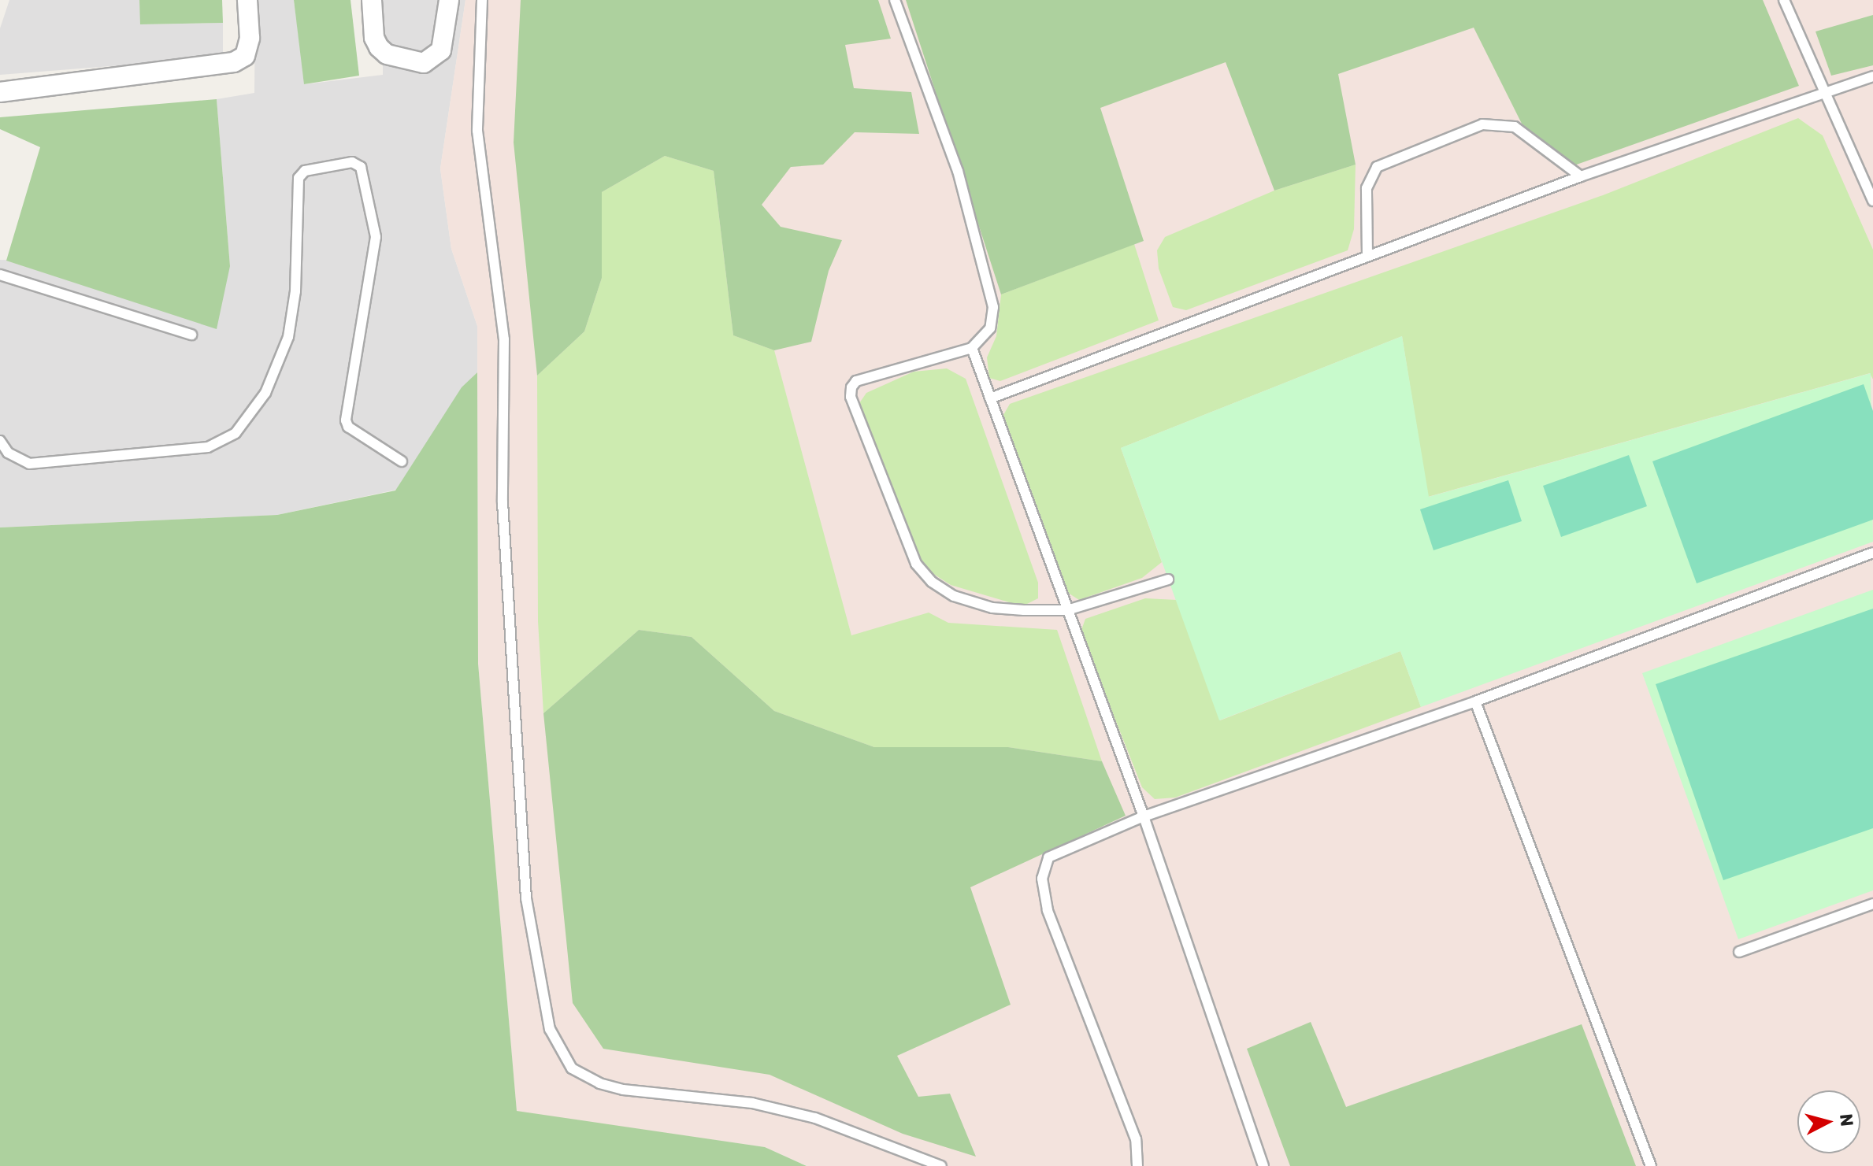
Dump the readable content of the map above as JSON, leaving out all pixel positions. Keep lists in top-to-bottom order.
{
  "north": "right"
}
